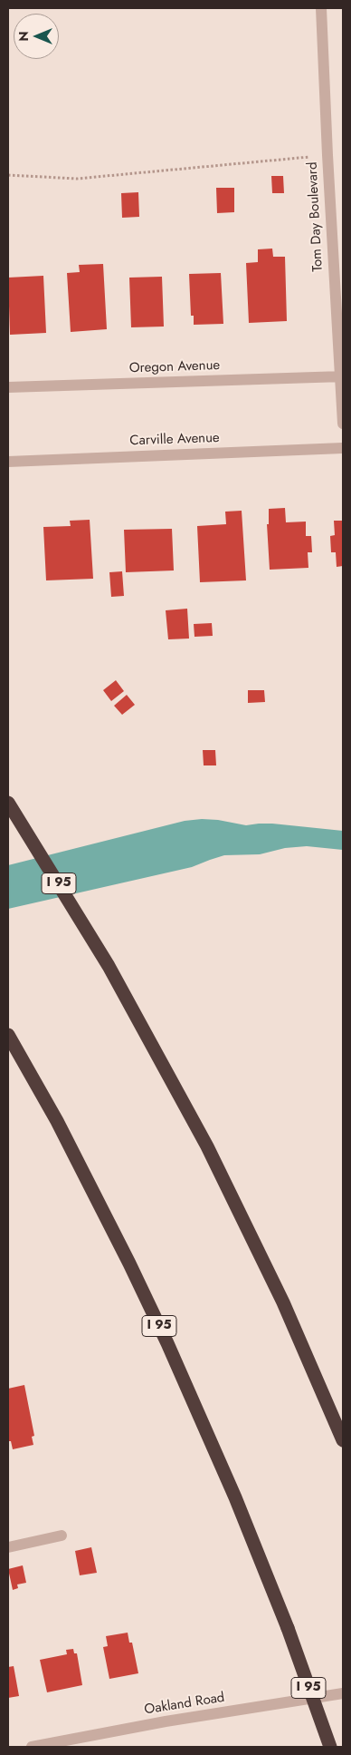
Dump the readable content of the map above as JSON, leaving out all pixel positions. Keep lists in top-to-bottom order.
{
  "streets": {
    "highway": ["I 95"],
    "street": [
      "Tom Day Boulevard",
      "Oregon Avenue",
      "Carville Avenue",
      "Oakland Road"
    ]
  },
  "crossings": [
    ["Tom Day Boulevard", "Oregon Avenue"]
  ],
  "north": "left"
}
